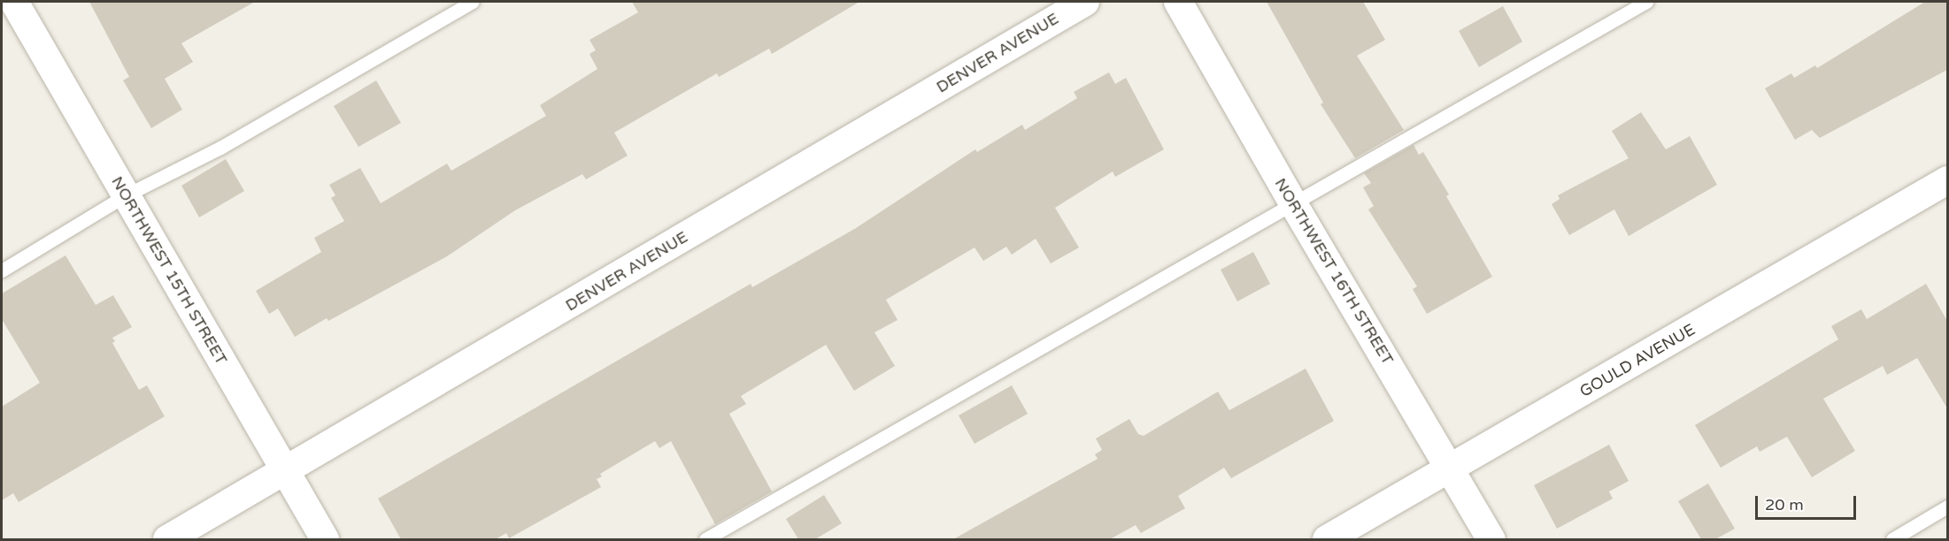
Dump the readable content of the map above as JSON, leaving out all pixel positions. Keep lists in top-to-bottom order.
{
  "streets": {
    "street": [
      "DENVER AVENUE",
      "NORTHWEST 15TH STREET",
      "NORTHWEST 16TH STREET",
      "GOULD AVENUE"
    ]
  },
  "crossings": [
    ["DENVER AVENUE", "NORTHWEST 15TH STREET"],
    ["NORTHWEST 16TH STREET", "GOULD AVENUE"]
  ],
  "scale_bar": "20 m"
}
